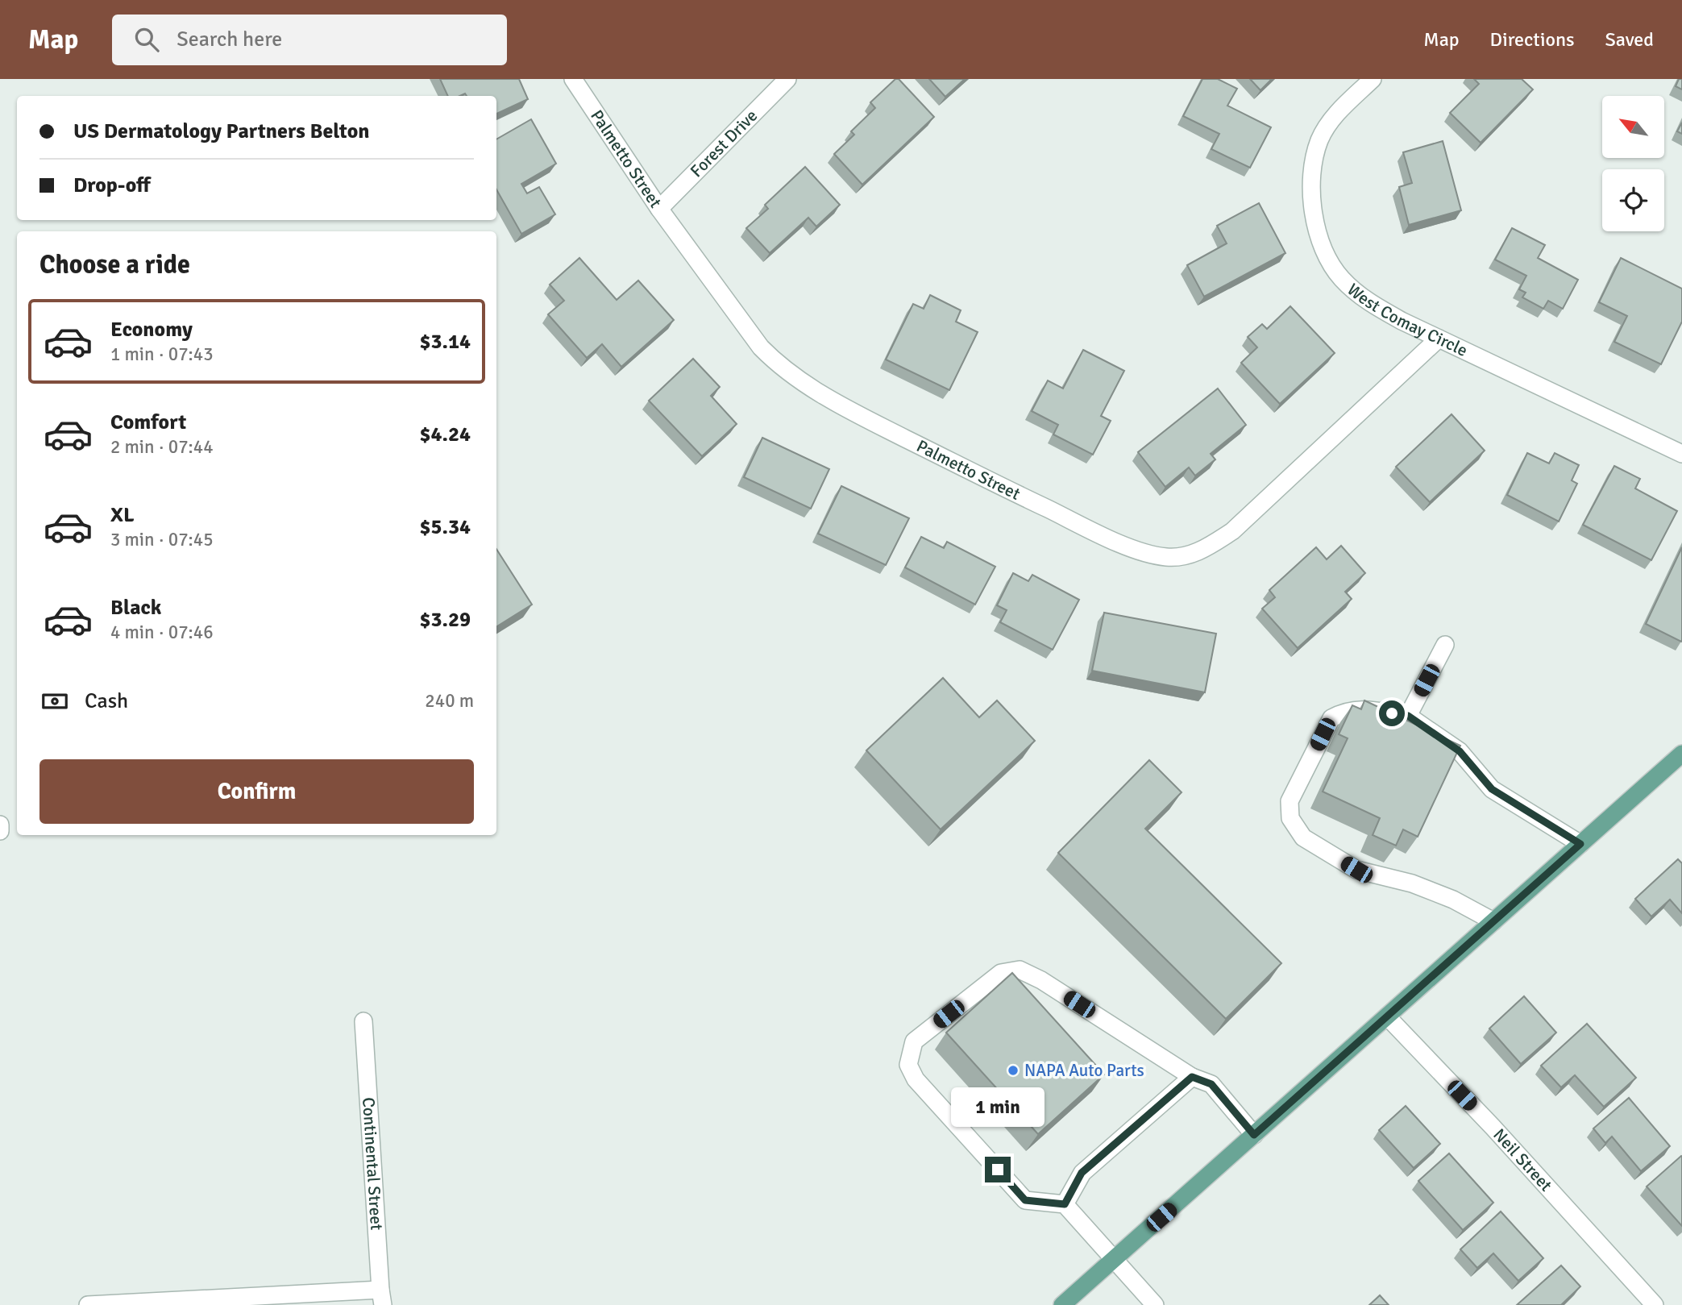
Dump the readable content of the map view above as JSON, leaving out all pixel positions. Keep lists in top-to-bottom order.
{
  "streets": {
    "street": [
      "Forest Drive",
      "Palmetto Street",
      "West Comay Circle",
      "Neil Street",
      "Continental Street"
    ]
  },
  "crossings": [
    ["Forest Drive", "Palmetto Street"],
    ["Palmetto Street", "West Comay Circle"]
  ],
  "places": ["NAPA Auto Parts"],
  "north": "top left",
  "page": {
    "header": "Map",
    "search": "Search here",
    "nav": ["Map", "Directions", "Saved"],
    "banner": ["US Dermatology Partners Belton", "Drop-off"],
    "heading": "Choose a ride",
    "list": [
      {
        "name": "Economy",
        "note": "1 min · 07:43",
        "value": "$3.14"
      },
      {
        "name": "Comfort",
        "note": "2 min · 07:44",
        "value": "$4.24"
      },
      {
        "name": "XL",
        "note": "3 min · 07:45",
        "value": "$5.34"
      },
      {
        "name": "Black",
        "note": "4 min · 07:46",
        "value": "$3.29"
      }
    ],
    "pay": ["Cash", "240 m"],
    "buttons": "Confirm",
    "bubble": "1 min"
  }
}
